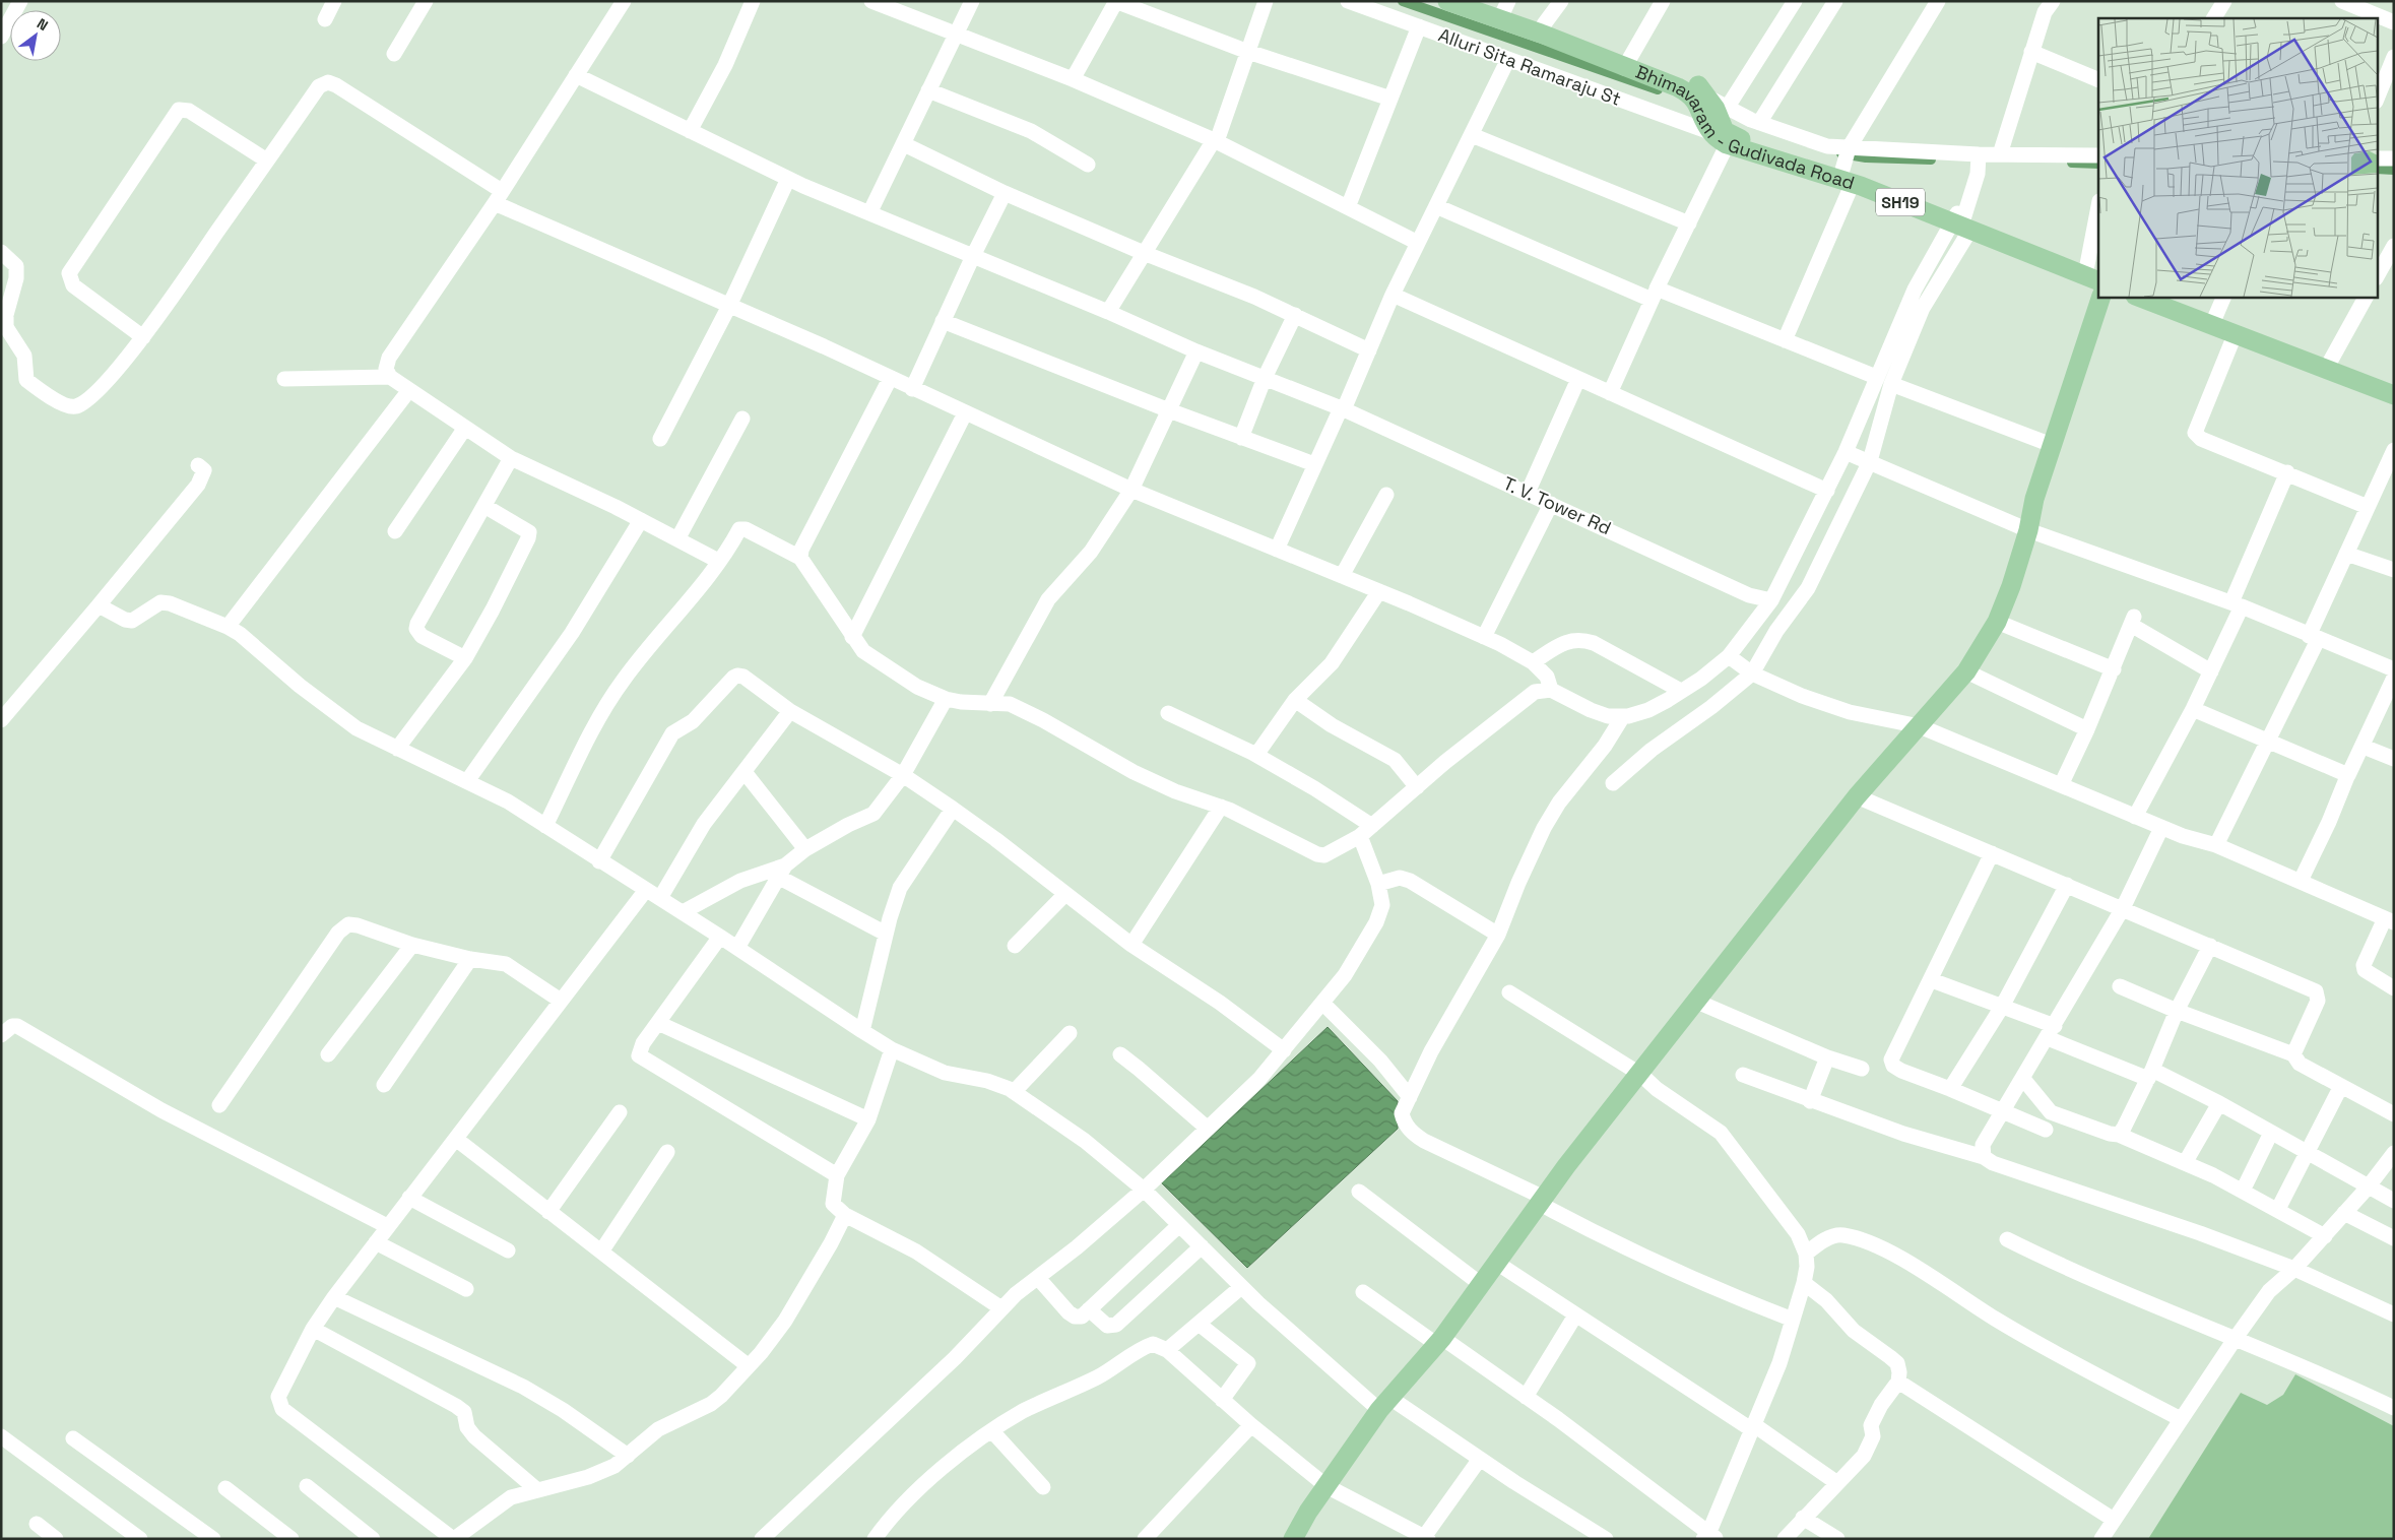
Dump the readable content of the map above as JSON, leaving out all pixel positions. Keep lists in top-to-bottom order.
{
  "streets": {
    "main road": ["Bhimavaram - Gudivada Road", "SH19"],
    "street": ["Alluri Sita Ramaraju St", "T. V. Tower Rd"]
  },
  "crossings": [
    ["Alluri Sita Ramaraju St", "Bhimavaram - Gudivada Road"]
  ],
  "north": "top right"
}
